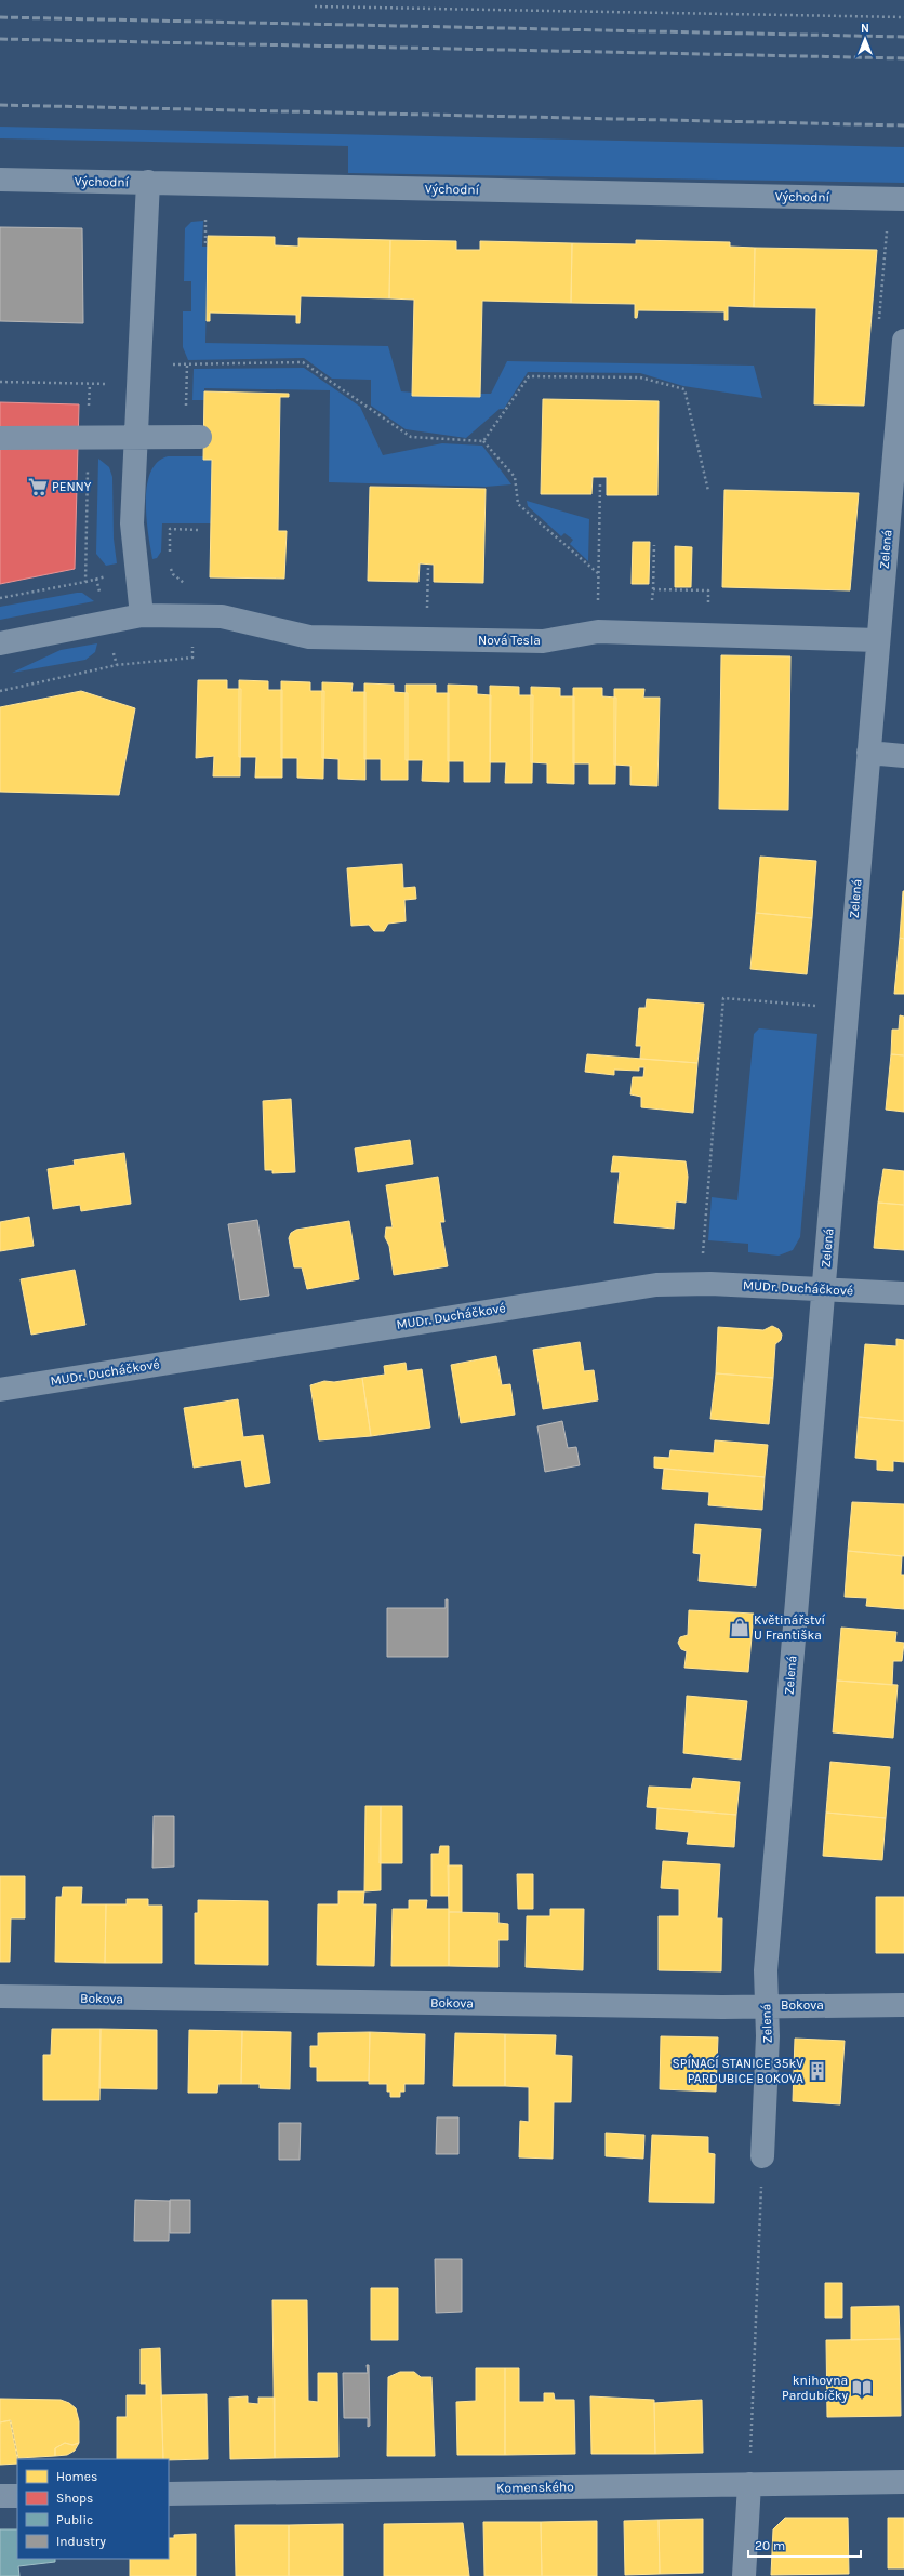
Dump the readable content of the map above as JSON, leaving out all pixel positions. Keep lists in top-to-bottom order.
{
  "streets": {
    "street": [
      "Východní",
      "Zelená",
      "Nová Tesla",
      "MUDr. Ducháčkové",
      "Bokova",
      "Komenského"
    ]
  },
  "crossings": [
    ["Zelená", "Nová Tesla"],
    ["Zelená", "MUDr. Ducháčkové"],
    ["Zelená", "Bokova"]
  ],
  "places": {
    "supermarket": ["PENNY"],
    "shop": ["Květinářství U Františka"],
    "building": ["SPÍNACÍ STANICE 35kV PARDUBICE BOKOVA"],
    "library": ["knihovna Pardubičky"]
  },
  "legend": [
    "Homes",
    "Shops",
    "Public",
    "Industry"
  ],
  "scale_bar": "20 m",
  "north": "top"
}
